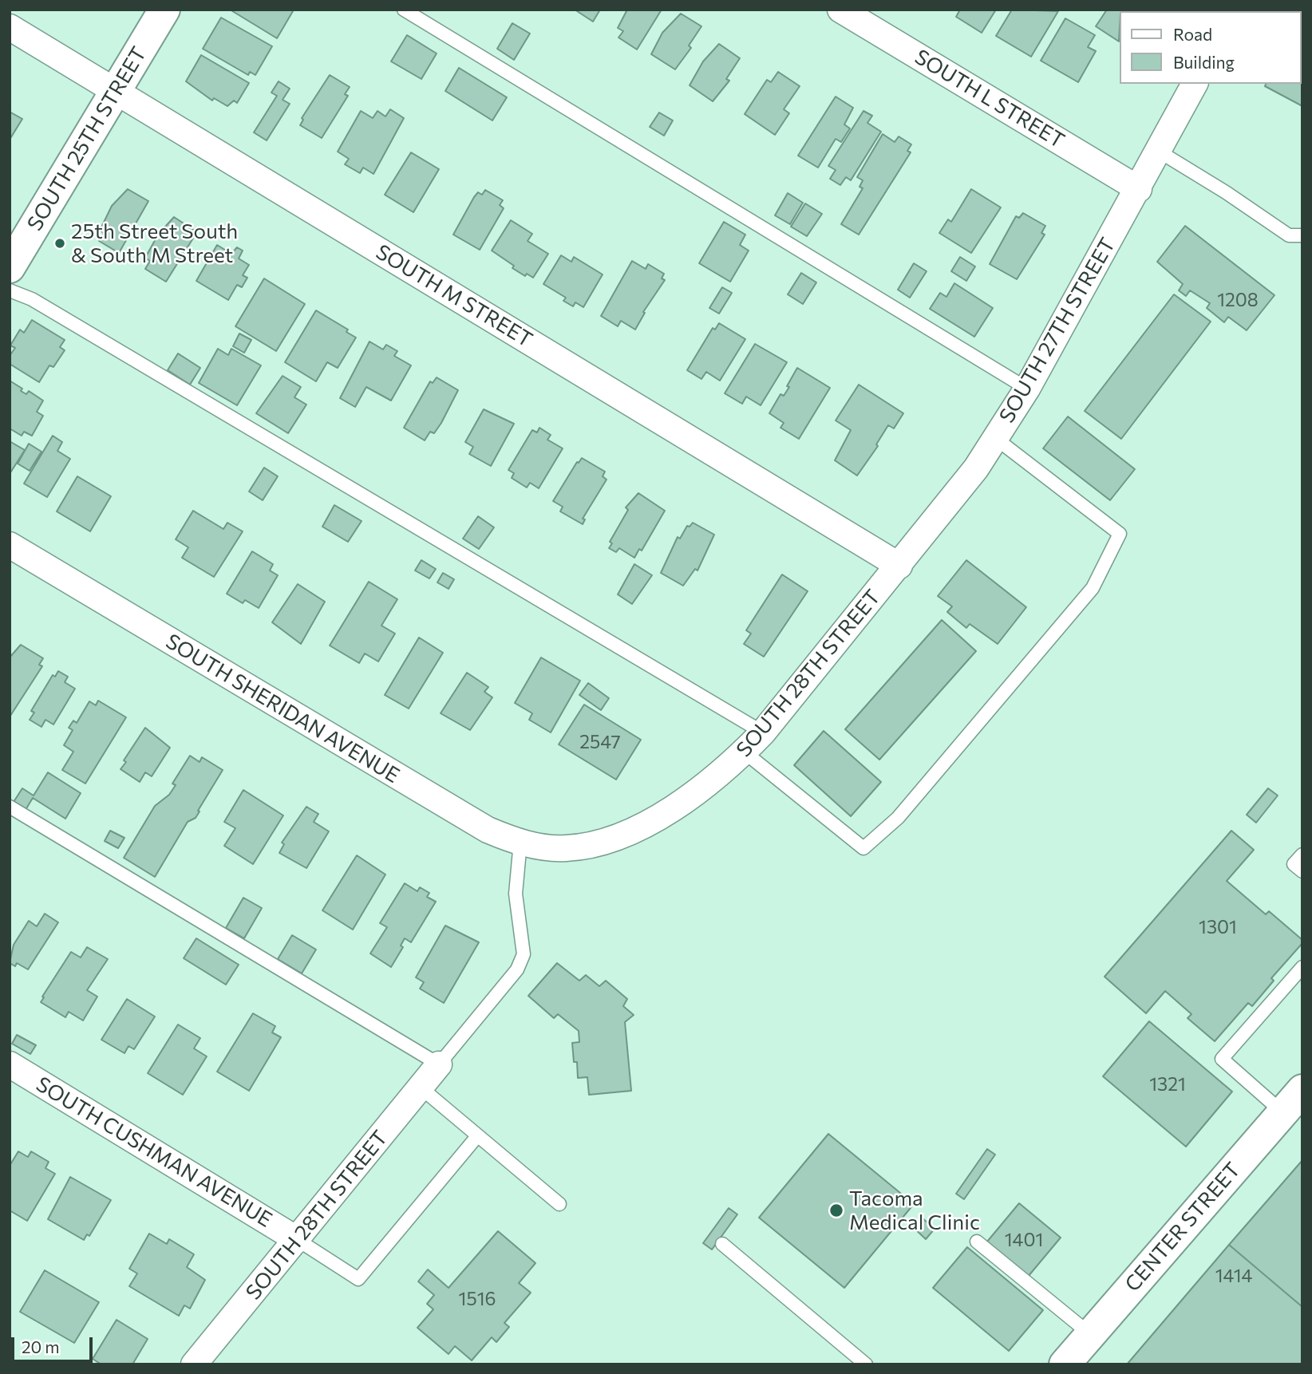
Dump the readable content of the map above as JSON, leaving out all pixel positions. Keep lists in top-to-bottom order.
{
  "streets": {
    "main road": ["SOUTH 25TH STREET", "CENTER STREET"],
    "street": [
      "SOUTH L STREET",
      "SOUTH M STREET",
      "SOUTH 27TH STREET",
      "SOUTH 28TH STREET",
      "SOUTH SHERIDAN AVENUE",
      "SOUTH CUSHMAN AVENUE"
    ]
  },
  "crossings": [
    ["SOUTH L STREET", "SOUTH 27TH STREET"],
    ["SOUTH 25TH STREET", "SOUTH M STREET"],
    ["SOUTH M STREET", "SOUTH 27TH STREET"],
    ["SOUTH M STREET", "SOUTH 28TH STREET"],
    ["SOUTH 27TH STREET", "SOUTH 28TH STREET"],
    ["SOUTH 28TH STREET", "SOUTH SHERIDAN AVENUE"],
    ["SOUTH 28TH STREET", "SOUTH CUSHMAN AVENUE"]
  ],
  "places": ["25th Street South & South M Street", "Tacoma Medical Clinic"],
  "house_numbers": [
    "1208",
    "2547",
    "1301",
    "1321",
    "1401",
    "1414",
    "1516"
  ],
  "legend": ["Road", "Building"],
  "scale_bar": "20 m"
}
